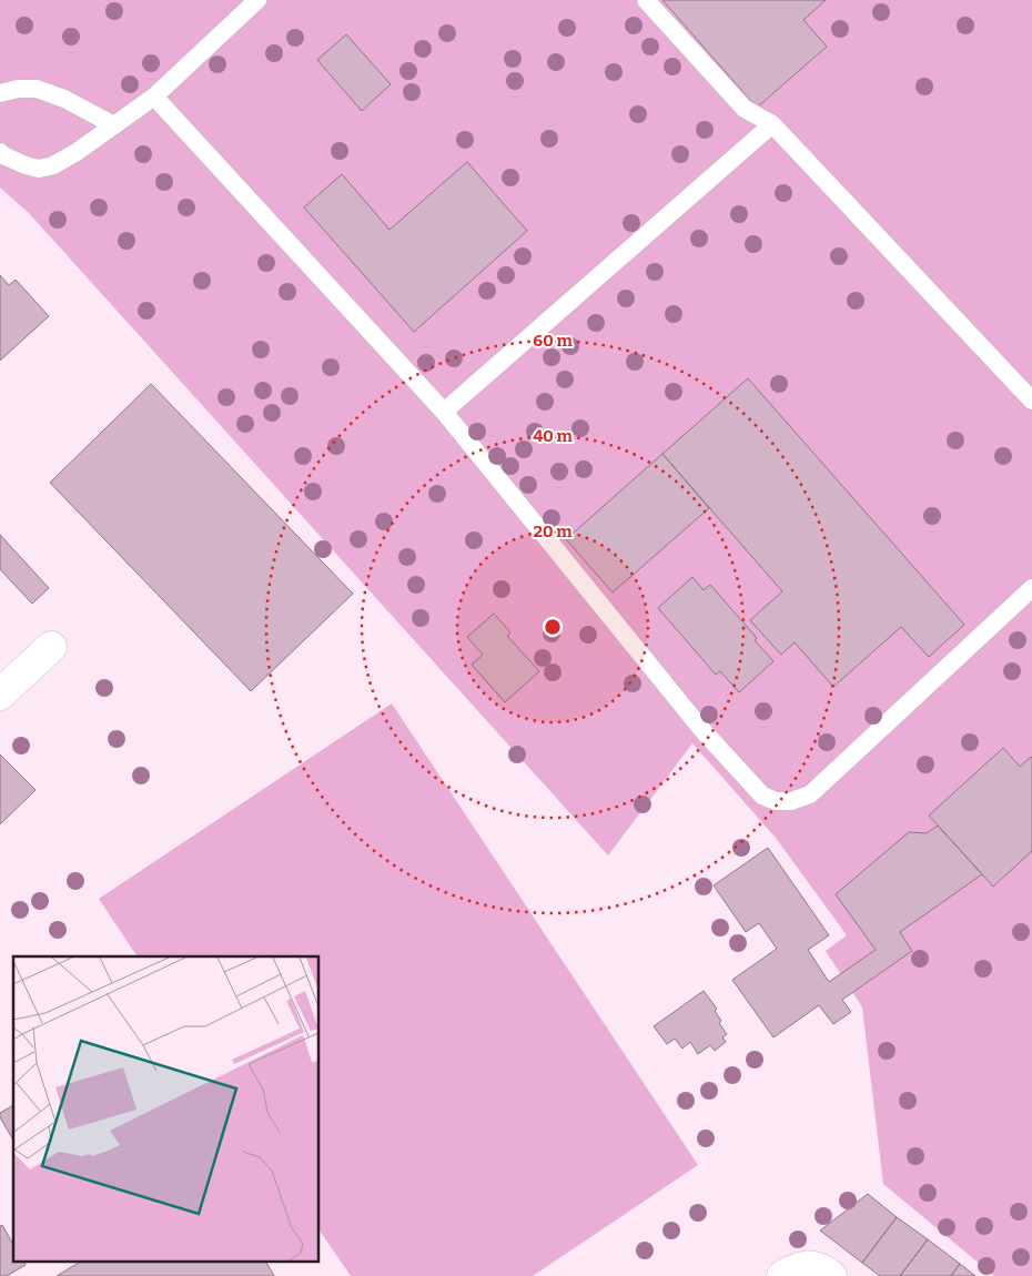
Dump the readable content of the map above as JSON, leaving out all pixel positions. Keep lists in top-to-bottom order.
{
  "rings": ["60 m", "40 m", "20 m"]
}
